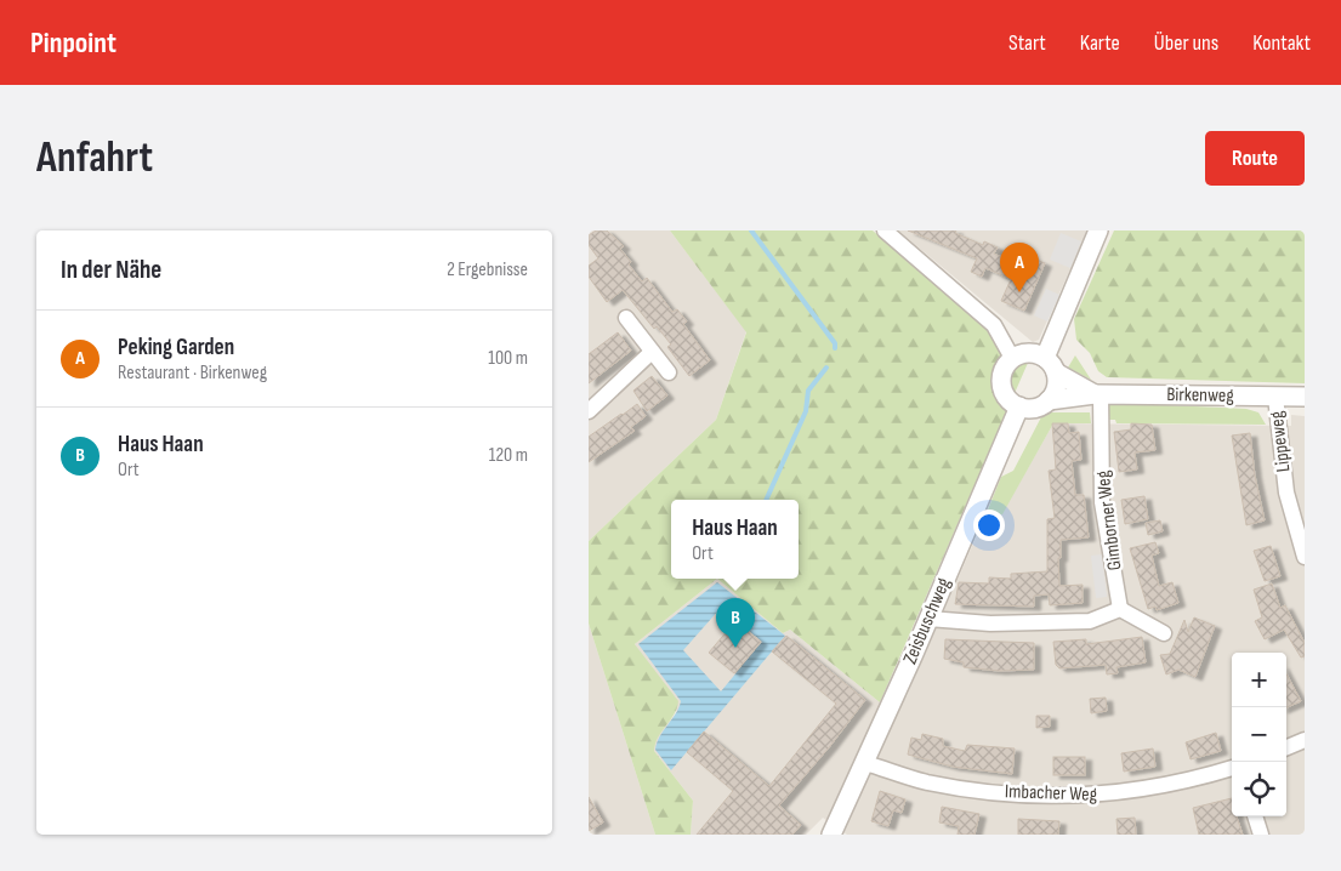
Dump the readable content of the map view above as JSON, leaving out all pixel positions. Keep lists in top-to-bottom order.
{
  "streets": {
    "street": [
      "Birkenweg",
      "Lippeweg",
      "Gimborner Weg",
      "Zeisbuschweg",
      "Imbacher Weg"
    ]
  },
  "crossings": [
    ["Birkenweg", "Lippeweg"],
    ["Birkenweg", "Gimborner Weg"],
    ["Birkenweg", "Zeisbuschweg"],
    ["Zeisbuschweg", "Imbacher Weg"]
  ],
  "page": {
    "header": "Pinpoint",
    "nav": [
      "Start",
      "Karte",
      "Über uns",
      "Kontakt"
    ],
    "buttons": "Route",
    "title": "Anfahrt",
    "heading": ["In der Nähe", "2 Ergebnisse"],
    "pins": ["A", "B"],
    "list": [
      {
        "mark": "A",
        "name": "Peking Garden",
        "note": "Restaurant · Birkenweg",
        "value": "100 m"
      },
      {
        "mark": "B",
        "name": "Haus Haan",
        "note": "Ort",
        "value": "120 m"
      }
    ],
    "popup": ["Haus Haan", "Ort"],
    "map_buttons": ["+", "−"]
  }
}
